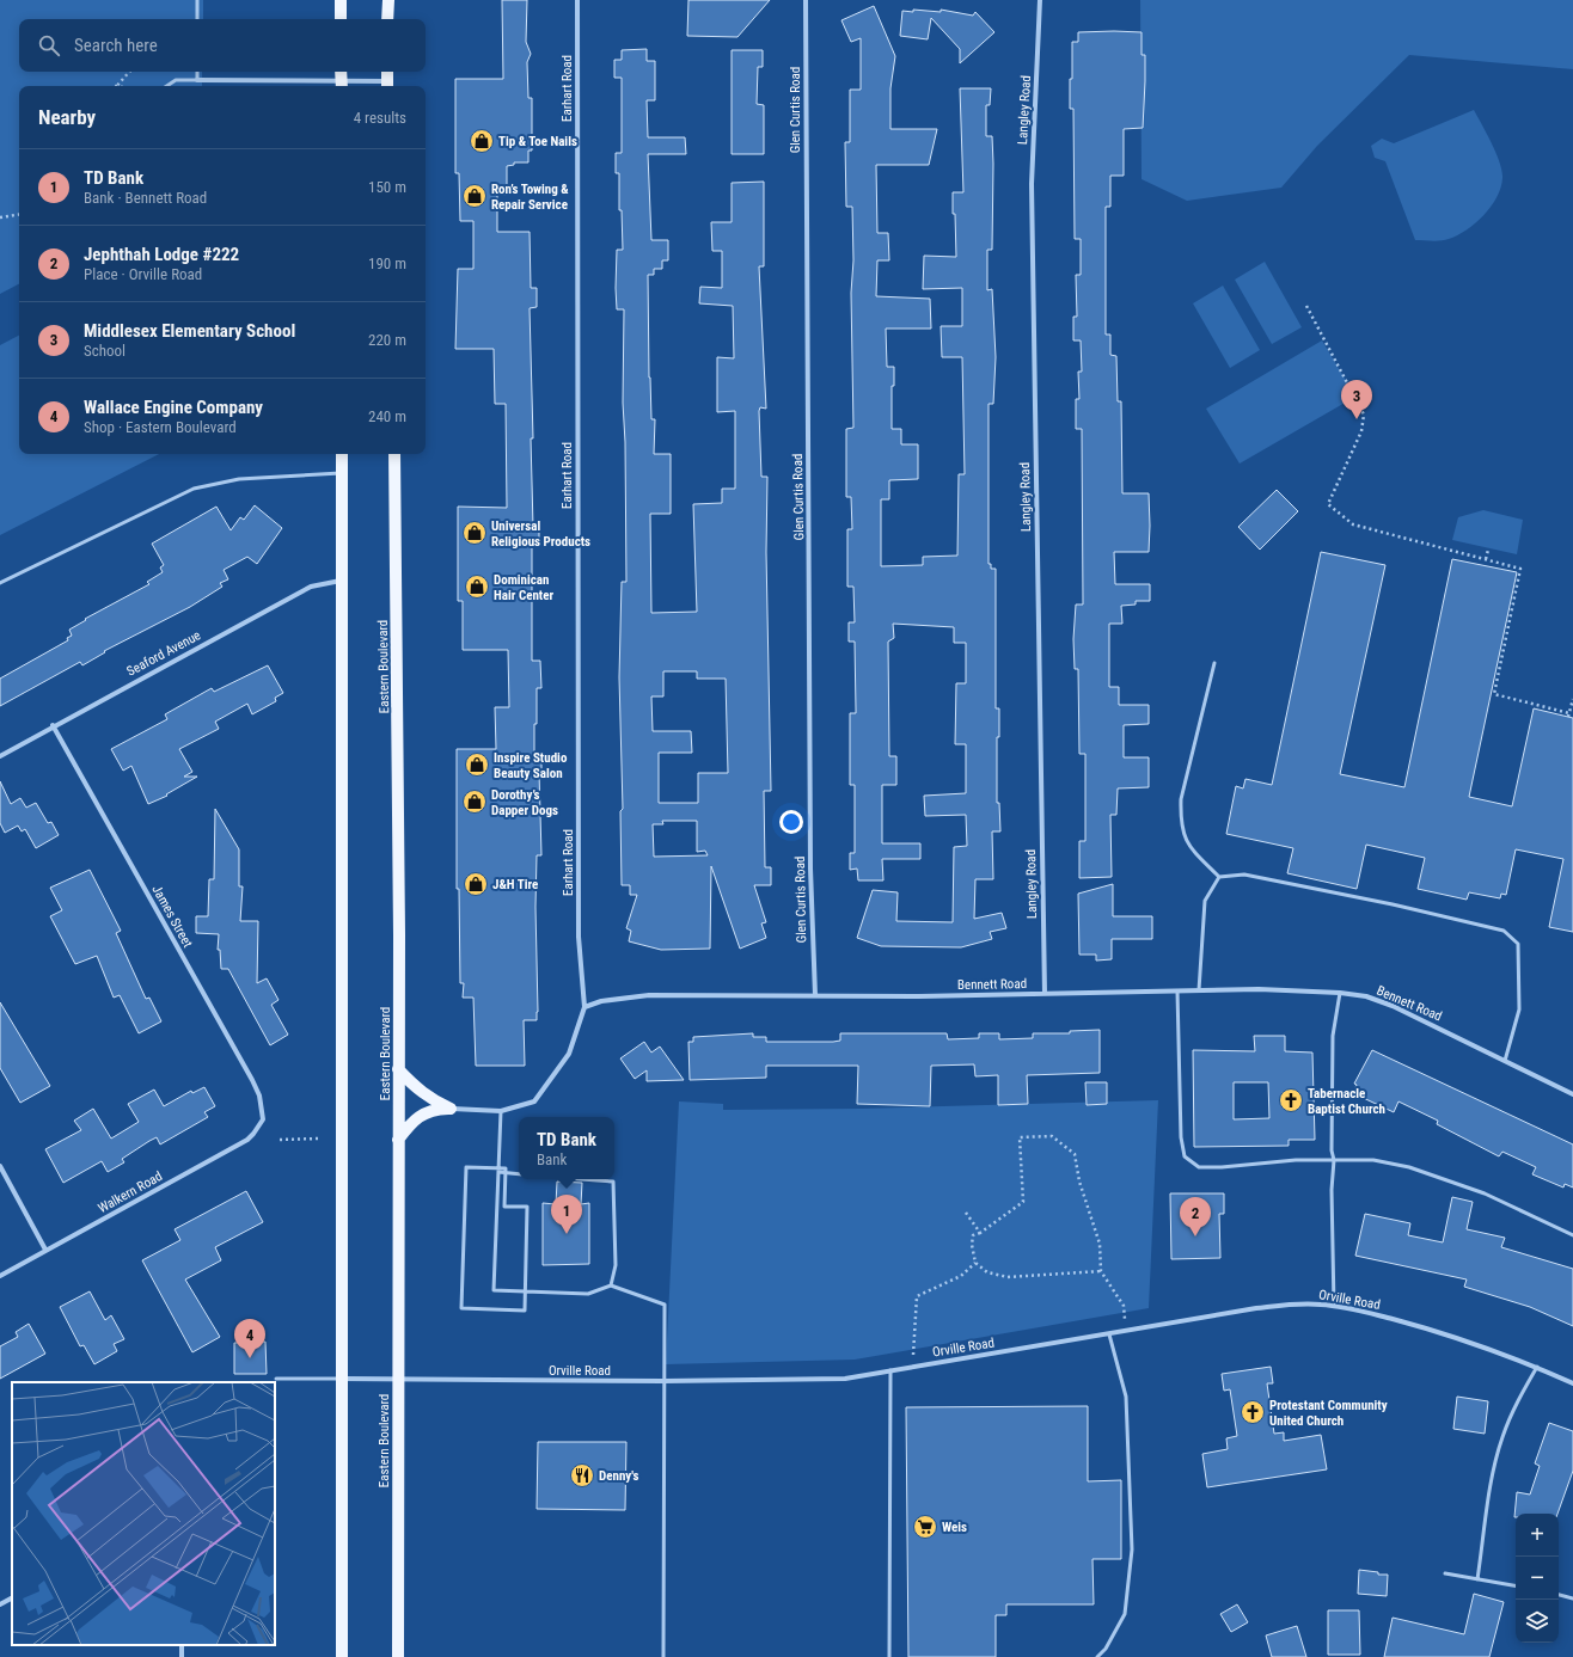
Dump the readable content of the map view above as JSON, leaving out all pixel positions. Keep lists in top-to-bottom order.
{
  "streets": {
    "main road": ["Eastern Boulevard"],
    "street": [
      "Earhart Road",
      "Glen Curtis Road",
      "Langley Road",
      "Seaford Avenue",
      "James Street",
      "Bennett Road",
      "Walkern Road",
      "Orville Road"
    ]
  },
  "crossings": [
    ["Earhart Road", "Bennett Road"],
    ["Glen Curtis Road", "Bennett Road"],
    ["Langley Road", "Bennett Road"],
    ["Seaford Avenue", "James Street"],
    ["Eastern Boulevard", "Orville Road"],
    ["James Street", "Walkern Road"]
  ],
  "places": {
    "shop": [
      "Tip & Toe Nails",
      "Ron’s Towing & Repair Service",
      "Universal Religious Products",
      "Dominican Hair Center",
      "Inspire Studio Beauty Salon",
      "Dorothy’s Dapper Dogs",
      "J&H Tire"
    ],
    "church": ["Tabernacle Baptist Church", "Protestant Community United Church"],
    "restaurant": ["Denny's"],
    "supermarket": ["Weis"]
  },
  "page": {
    "search": "Search here",
    "heading": ["Nearby", "4 results"],
    "list": [
      {
        "mark": "1",
        "name": "TD Bank",
        "note": "Bank · Bennett Road",
        "value": "150 m"
      },
      {
        "mark": "2",
        "name": "Jephthah Lodge #222",
        "note": "Place · Orville Road",
        "value": "190 m"
      },
      {
        "mark": "3",
        "name": "Middlesex Elementary School",
        "note": "School",
        "value": "220 m"
      },
      {
        "mark": "4",
        "name": "Wallace Engine Company",
        "note": "Shop · Eastern Boulevard",
        "value": "240 m"
      }
    ],
    "pins": [
      "3",
      "1",
      "2",
      "4"
    ],
    "popup": ["TD Bank", "Bank"],
    "map_buttons": ["+", "−"]
  }
}
